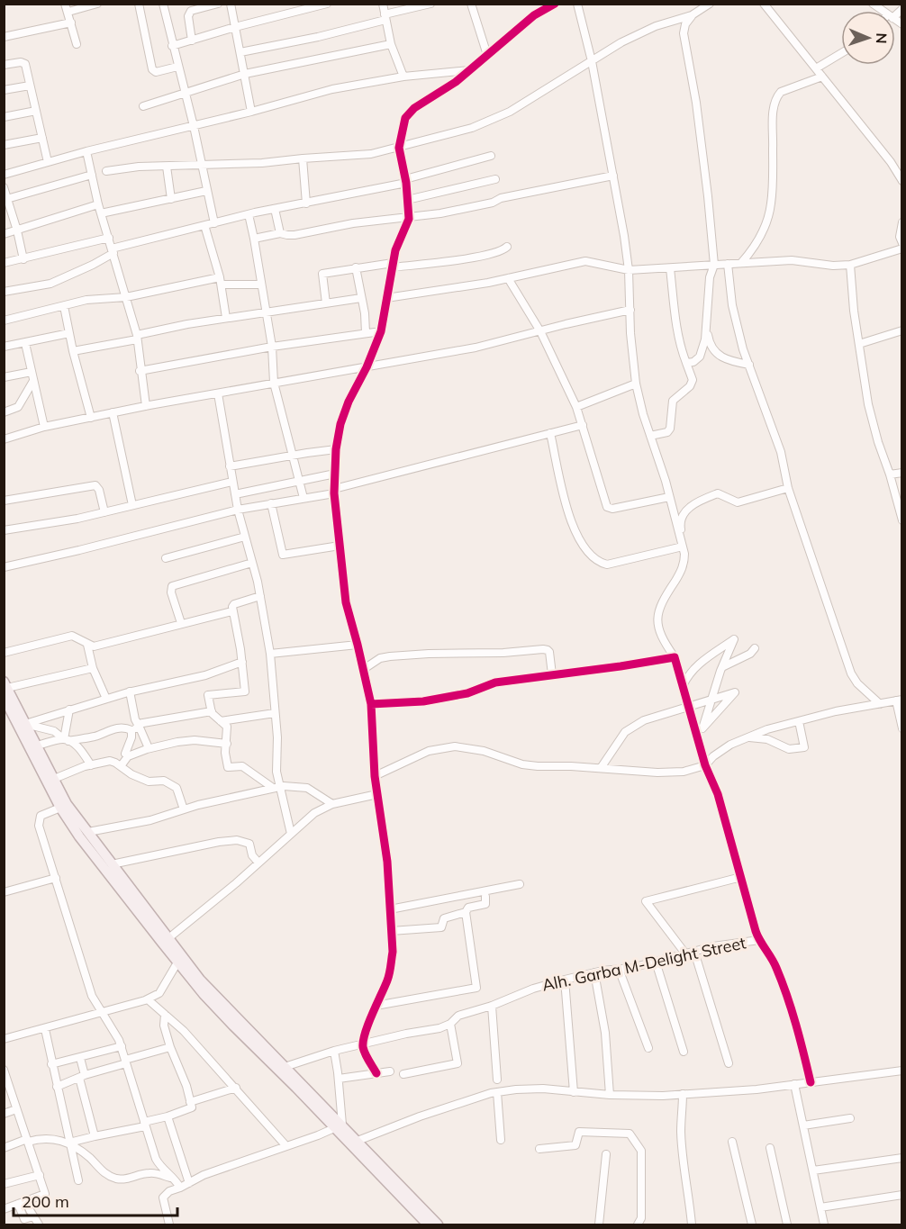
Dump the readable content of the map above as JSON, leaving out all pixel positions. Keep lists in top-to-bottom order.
{
  "streets": {
    "street": ["Alh. Garba M-Delight Street"]
  },
  "scale_bar": "200 m",
  "north": "right"
}
